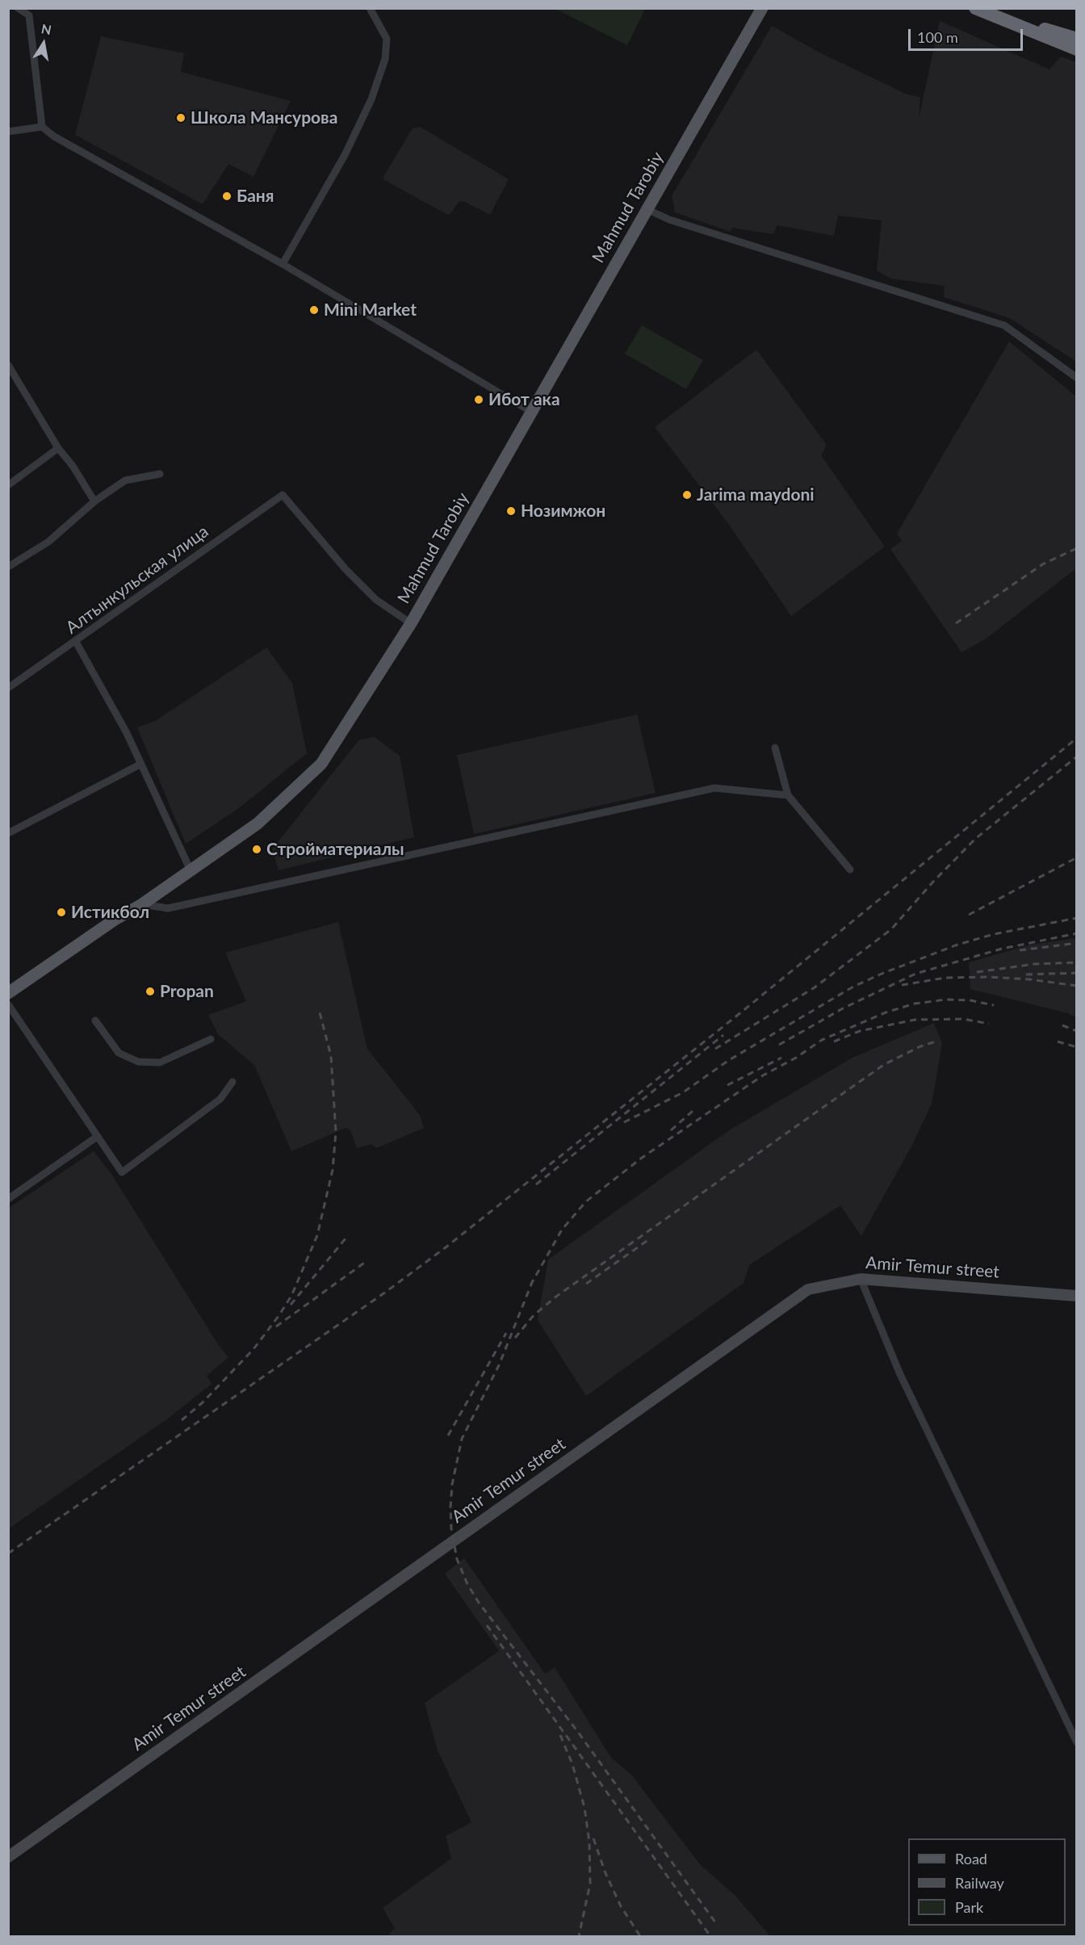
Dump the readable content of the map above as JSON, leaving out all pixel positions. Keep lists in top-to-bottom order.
{
  "streets": {
    "main road": ["Mahmud Tarobiy"],
    "street": ["Алтынкульская улица", "Amir Temur street"]
  },
  "crossings": [
    ["Mahmud Tarobiy", "Алтынкульская улица"]
  ],
  "places": [
    "Школа Мансурова",
    "Баня",
    "Mini Market",
    "Ибот ака",
    "Jarima maydoni",
    "Нозимжон",
    "Стройматериалы",
    "Истикбол",
    "Propan"
  ],
  "legend": ["Road", "Railway", "Park"],
  "scale_bar": "100 m",
  "north": "top"
}
